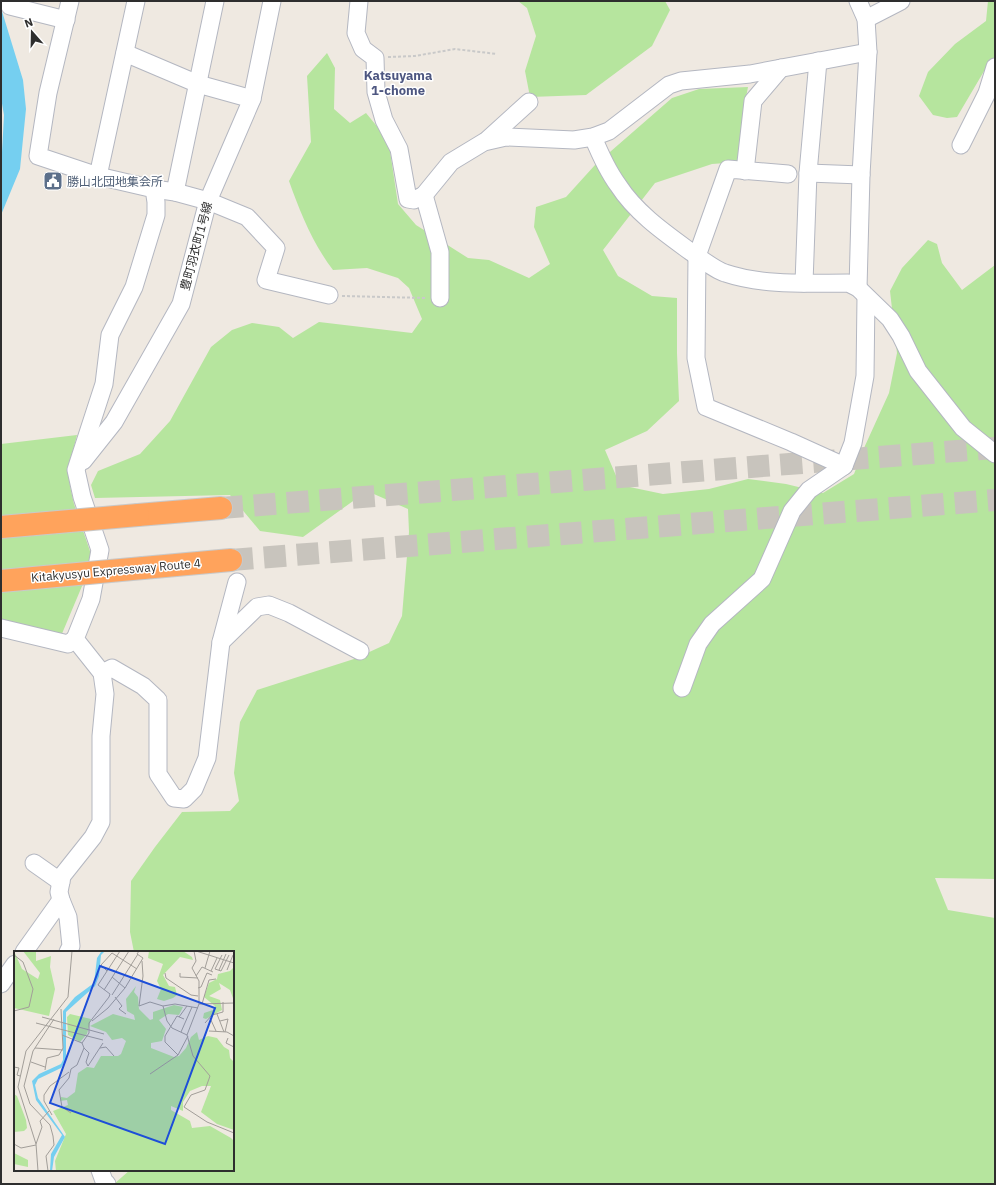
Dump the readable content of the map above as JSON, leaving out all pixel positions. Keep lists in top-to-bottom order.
{
  "streets": {
    "highway": ["Kitakyusyu Expressway Route 4"],
    "street": ["豊町羽衣町1号線"]
  },
  "districts": ["Katsuyama 1-chome"],
  "places": {
    "public building": ["勝山北団地集会所"]
  },
  "north": "top"
}
